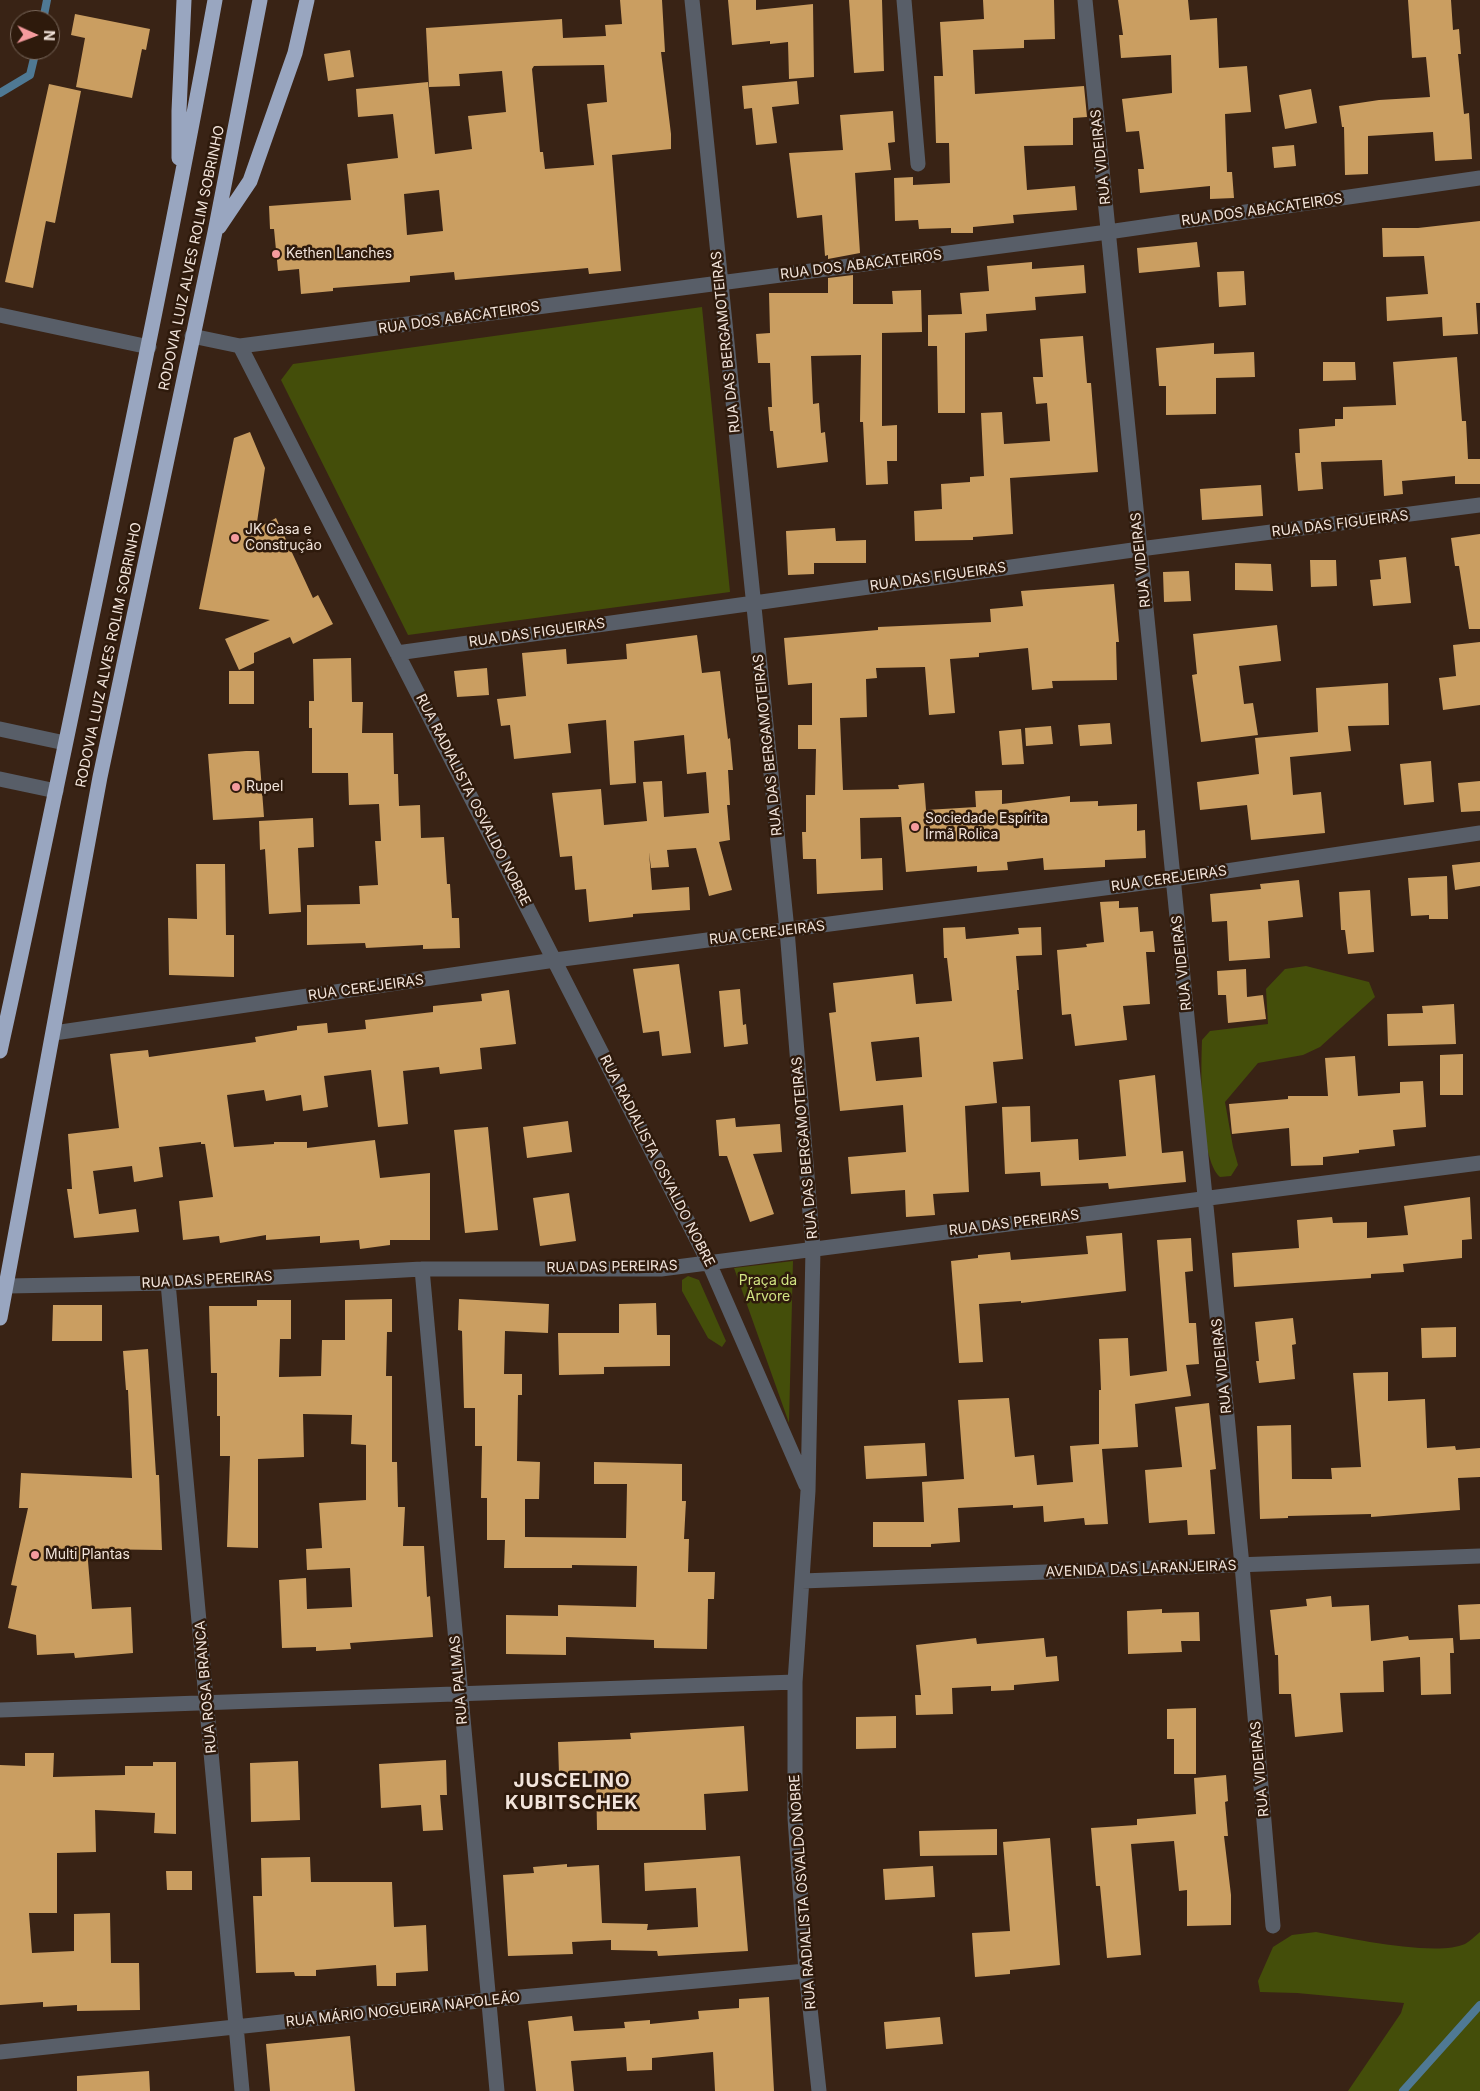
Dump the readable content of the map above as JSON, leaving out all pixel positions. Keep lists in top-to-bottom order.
{
  "streets": {
    "highway": ["RODOVIA LUIZ ALVES ROLIM SOBRINHO"],
    "street": [
      "RUA VIDEIRAS",
      "RUA DOS ABACATEIROS",
      "RUA DAS BERGAMOTEIRAS",
      "RUA DAS FIGUEIRAS",
      "RUA RADIALISTA OSVALDO NOBRE",
      "RUA CEREJEIRAS",
      "RUA DAS PEREIRAS",
      "AVENIDA DAS LARANJEIRAS",
      "RUA PALMAS",
      "RUA ROSA BRANCA",
      "RUA MÁRIO NOGUEIRA NAPOLEÃO"
    ]
  },
  "crossings": [
    ["RUA VIDEIRAS", "RUA DOS ABACATEIROS"],
    ["RUA VIDEIRAS", "RUA DAS FIGUEIRAS"],
    ["RUA VIDEIRAS", "RUA CEREJEIRAS"],
    ["RUA VIDEIRAS", "RUA DAS PEREIRAS"],
    ["RUA VIDEIRAS", "AVENIDA DAS LARANJEIRAS"],
    ["RUA DOS ABACATEIROS", "RUA DAS BERGAMOTEIRAS"],
    ["RUA DOS ABACATEIROS", "RUA RADIALISTA OSVALDO NOBRE"],
    ["RODOVIA LUIZ ALVES ROLIM SOBRINHO", "RUA CEREJEIRAS"],
    ["RODOVIA LUIZ ALVES ROLIM SOBRINHO", "RUA DAS PEREIRAS"],
    ["RUA DAS BERGAMOTEIRAS", "RUA DAS FIGUEIRAS"],
    ["RUA DAS BERGAMOTEIRAS", "RUA RADIALISTA OSVALDO NOBRE"],
    ["RUA DAS BERGAMOTEIRAS", "RUA CEREJEIRAS"],
    ["RUA DAS BERGAMOTEIRAS", "RUA DAS PEREIRAS"],
    ["RUA DAS FIGUEIRAS", "RUA RADIALISTA OSVALDO NOBRE"],
    ["RUA RADIALISTA OSVALDO NOBRE", "RUA CEREJEIRAS"],
    ["RUA RADIALISTA OSVALDO NOBRE", "RUA DAS PEREIRAS"],
    ["RUA RADIALISTA OSVALDO NOBRE", "AVENIDA DAS LARANJEIRAS"],
    ["RUA RADIALISTA OSVALDO NOBRE", "RUA MÁRIO NOGUEIRA NAPOLEÃO"],
    ["RUA DAS PEREIRAS", "RUA PALMAS"],
    ["RUA DAS PEREIRAS", "RUA ROSA BRANCA"],
    ["RUA PALMAS", "RUA MÁRIO NOGUEIRA NAPOLEÃO"],
    ["RUA ROSA BRANCA", "RUA MÁRIO NOGUEIRA NAPOLEÃO"]
  ],
  "districts": ["JUSCELINO KUBITSCHEK"],
  "parks": ["Praça da Árvore"],
  "places": [
    "Kethen Lanches",
    "JK Casa e Construção",
    "Rupel",
    "Sociedade Espírita Irmã Rolica",
    "Multi Plantas"
  ],
  "north": "right"
}
